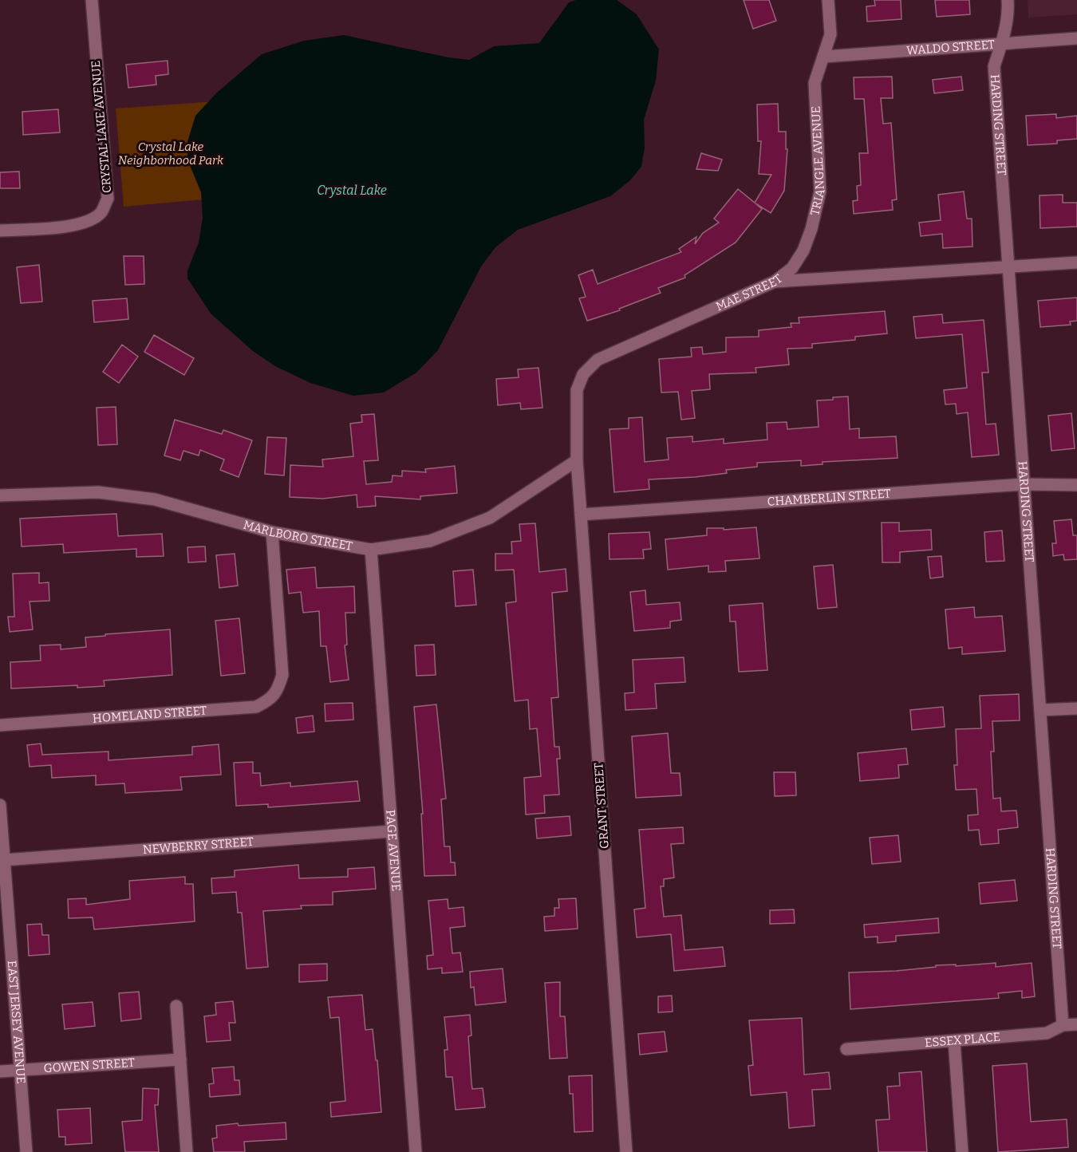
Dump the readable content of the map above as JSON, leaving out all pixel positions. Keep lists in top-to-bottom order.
{
  "streets": {
    "street": [
      "WALDO STREET",
      "HARDING STREET",
      "CRYSTAL LAKE AVENUE",
      "TRIANGLE AVENUE",
      "MAE STREET",
      "CHAMBERLIN STREET",
      "MARLBORO STREET",
      "HOMELAND STREET",
      "GRANT STREET",
      "NEWBERRY STREET",
      "PAGE AVENUE",
      "EAST JERSEY AVENUE",
      "ESSEX PLACE",
      "GOWEN STREET"
    ]
  },
  "crossings": [
    ["WALDO STREET", "HARDING STREET"],
    ["WALDO STREET", "TRIANGLE AVENUE"],
    ["HARDING STREET", "MAE STREET"],
    ["HARDING STREET", "CHAMBERLIN STREET"],
    ["HARDING STREET", "ESSEX PLACE"],
    ["TRIANGLE AVENUE", "MAE STREET"],
    ["MAE STREET", "MARLBORO STREET"],
    ["MAE STREET", "GRANT STREET"],
    ["CHAMBERLIN STREET", "GRANT STREET"],
    ["MARLBORO STREET", "HOMELAND STREET"],
    ["MARLBORO STREET", "GRANT STREET"],
    ["MARLBORO STREET", "PAGE AVENUE"],
    ["NEWBERRY STREET", "PAGE AVENUE"],
    ["NEWBERRY STREET", "EAST JERSEY AVENUE"],
    ["EAST JERSEY AVENUE", "GOWEN STREET"]
  ],
  "water": ["Crystal Lake"],
  "parks": ["Crystal Lake Neighborhood Park"]
}
